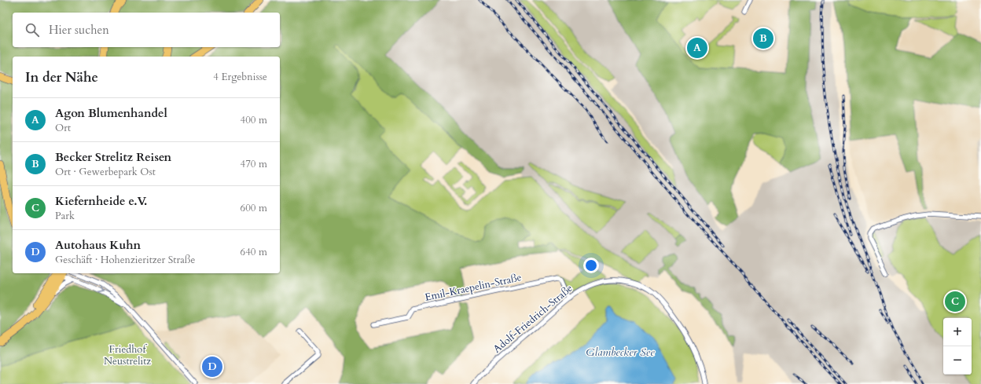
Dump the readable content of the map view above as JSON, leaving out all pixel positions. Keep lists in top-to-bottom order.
{
  "streets": {
    "street": ["Emil-Kraepelin-Straße", "Adolf-Friedrich-Straße"]
  },
  "crossings": [
    ["Emil-Kraepelin-Straße", "Adolf-Friedrich-Straße"]
  ],
  "water": ["Glambecker See"],
  "parks": ["Friedhof Neustrelitz"],
  "page": {
    "search": "Hier suchen",
    "pins": [
      "B",
      "A",
      "C",
      "D"
    ],
    "heading": ["In der Nähe", "4 Ergebnisse"],
    "list": [
      {
        "mark": "A",
        "name": "Agon Blumenhandel",
        "note": "Ort",
        "value": "400 m"
      },
      {
        "mark": "B",
        "name": "Becker Strelitz Reisen",
        "note": "Ort · Gewerbepark Ost",
        "value": "470 m"
      },
      {
        "mark": "C",
        "name": "Kiefernheide e.V.",
        "note": "Park",
        "value": "600 m"
      },
      {
        "mark": "D",
        "name": "Autohaus Kuhn",
        "note": "Geschäft · Hohenzieritzer Straße",
        "value": "640 m"
      }
    ],
    "map_buttons": ["+", "−"]
  }
}
